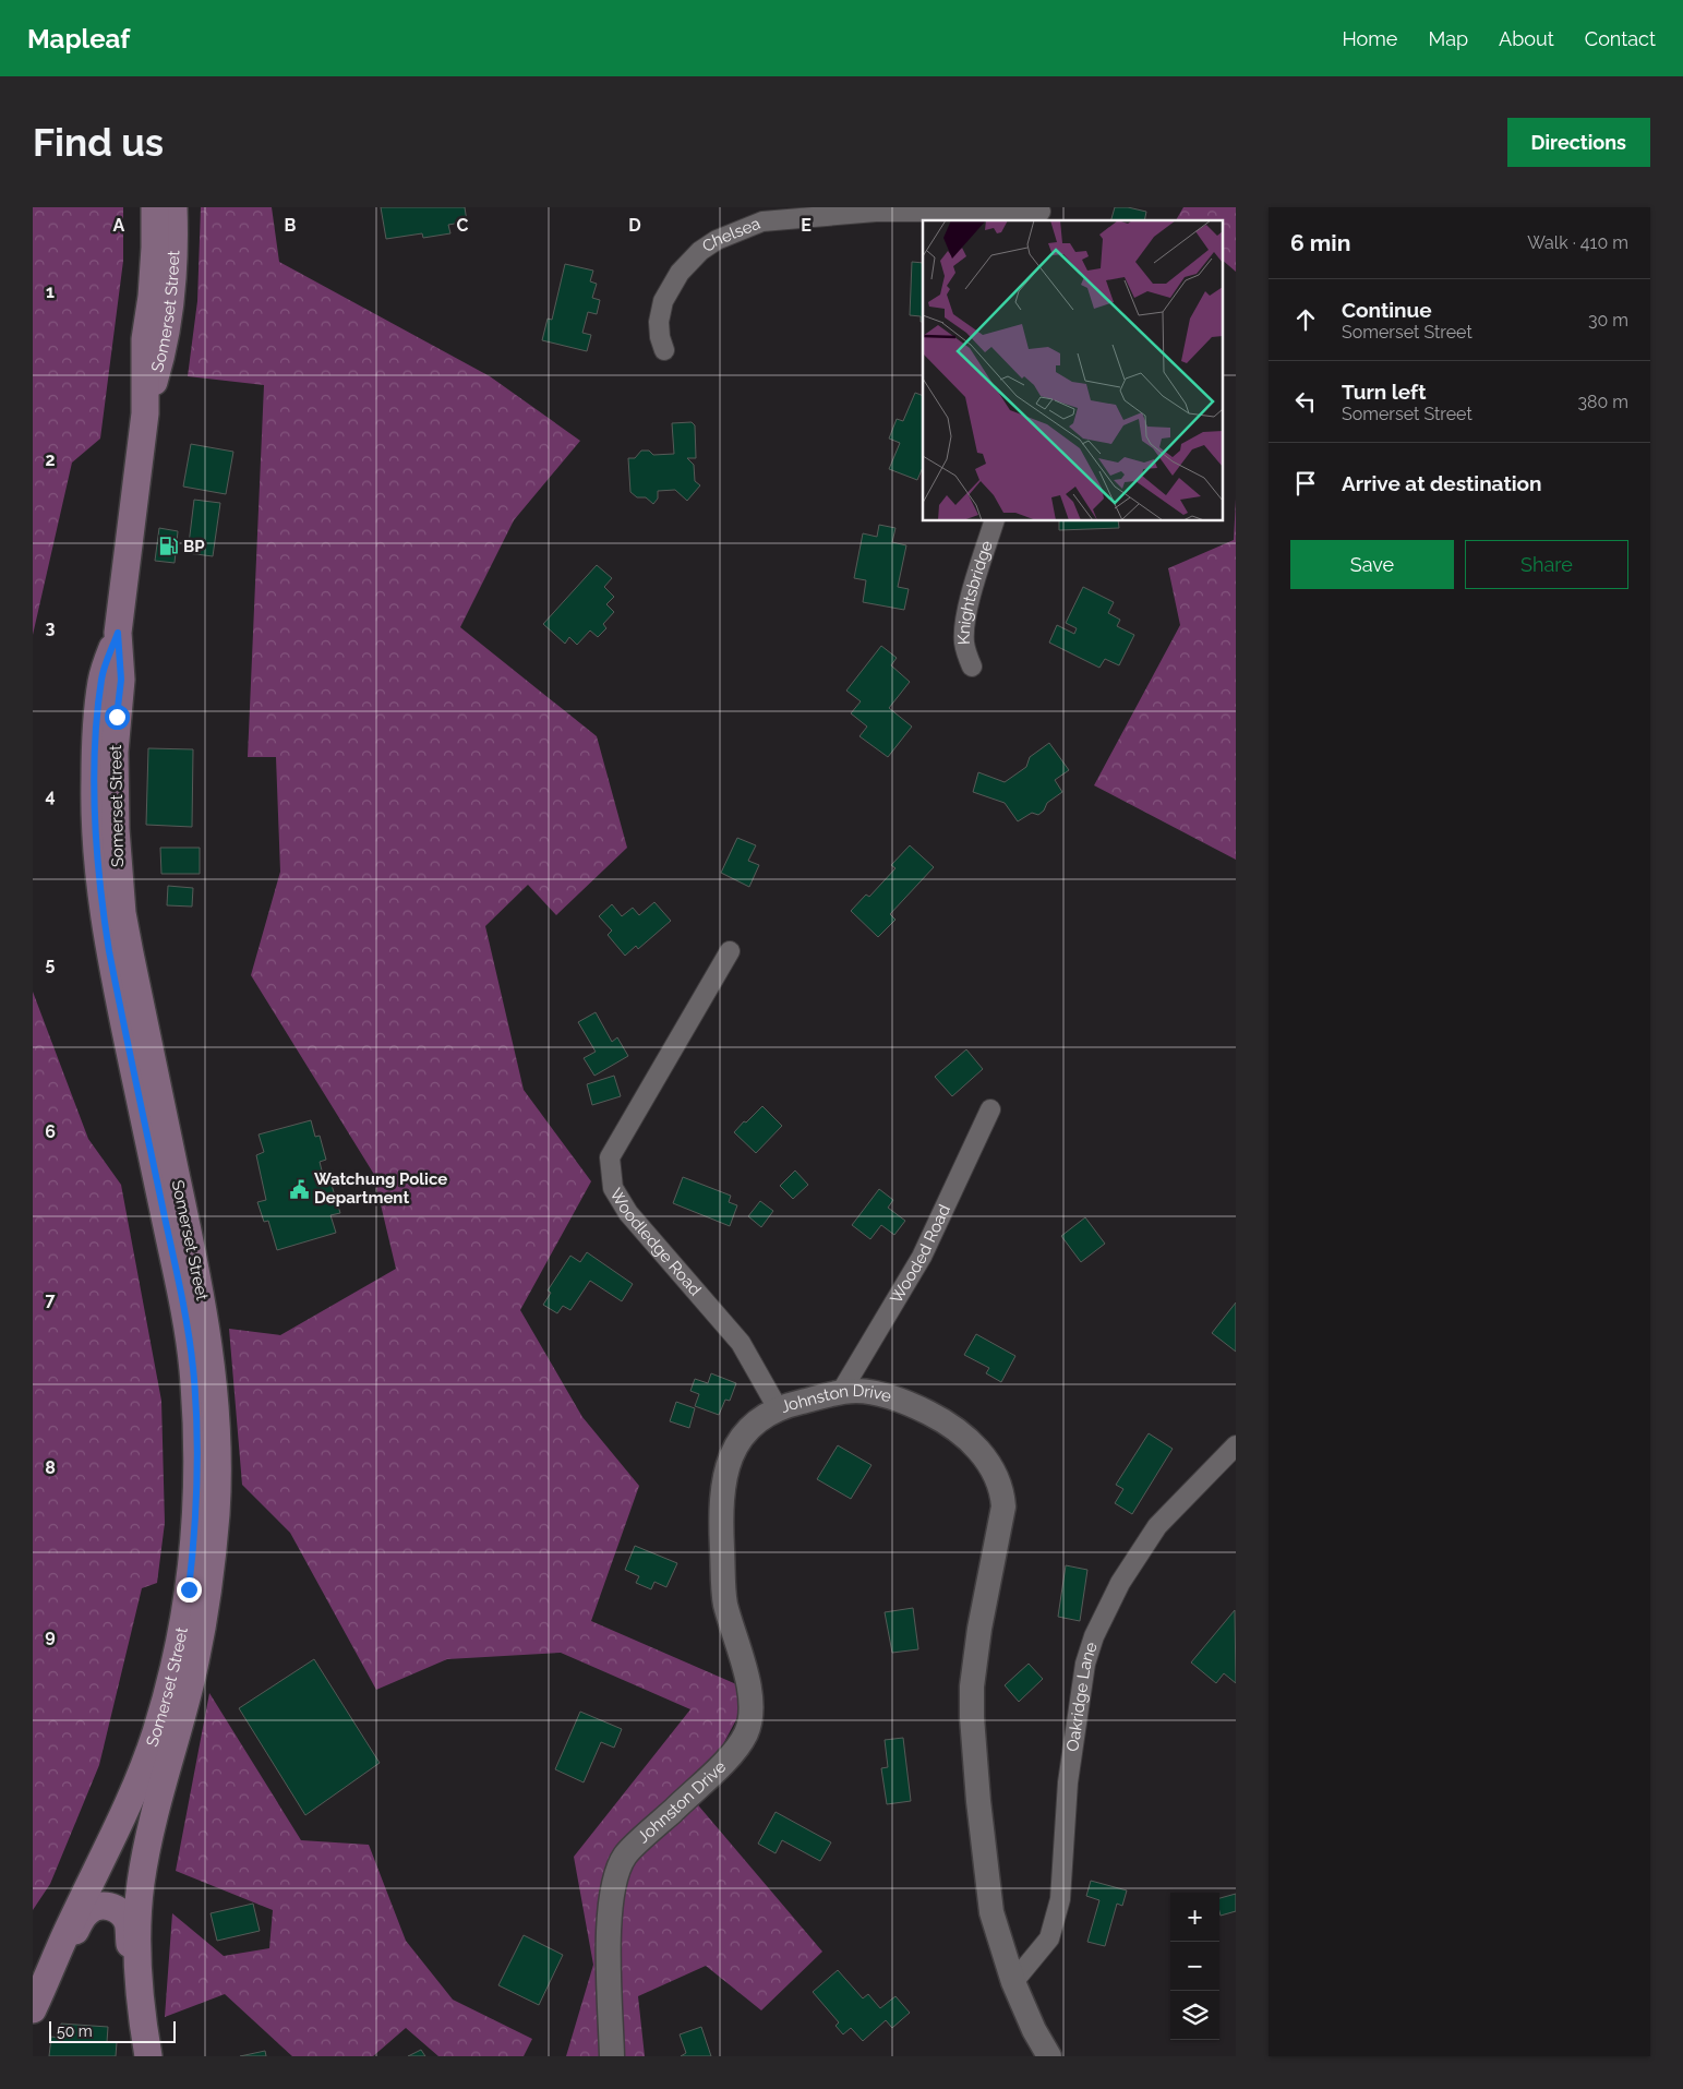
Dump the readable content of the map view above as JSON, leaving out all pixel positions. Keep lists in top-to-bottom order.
{
  "streets": {
    "main road": ["Somerset Street"],
    "street": [
      "Chelsea",
      "Knightsbridge",
      "Woodledge Road",
      "Wooded Road",
      "Johnston Drive",
      "Oakridge Lane"
    ]
  },
  "crossings": [
    ["Woodledge Road", "Johnston Drive"],
    ["Wooded Road", "Johnston Drive"],
    ["Johnston Drive", "Oakridge Lane"]
  ],
  "places": {
    "fuel station": ["BP"],
    "public building": ["Watchung Police Department"]
  },
  "scale_bar": "50 m",
  "page": {
    "header": "Mapleaf",
    "nav": [
      "Home",
      "Map",
      "About",
      "Contact"
    ],
    "buttons": [
      "Directions",
      ["Save", "Share"]
    ],
    "title": "Find us",
    "heading": ["6 min", "Walk · 410 m"],
    "list": [
      ["Continue", "Somerset Street", "30 m"],
      ["Turn left", "Somerset Street", "380 m"],
      "Arrive at destination"
    ],
    "map_buttons": ["+", "−"],
    "scale": "50 m"
  },
  "grid": {
    "columns": [
      "A",
      "B",
      "C",
      "D",
      "E"
    ],
    "rows": [
      "1",
      "2",
      "3",
      "4",
      "5",
      "6",
      "7",
      "8",
      "9"
    ]
  }
}
